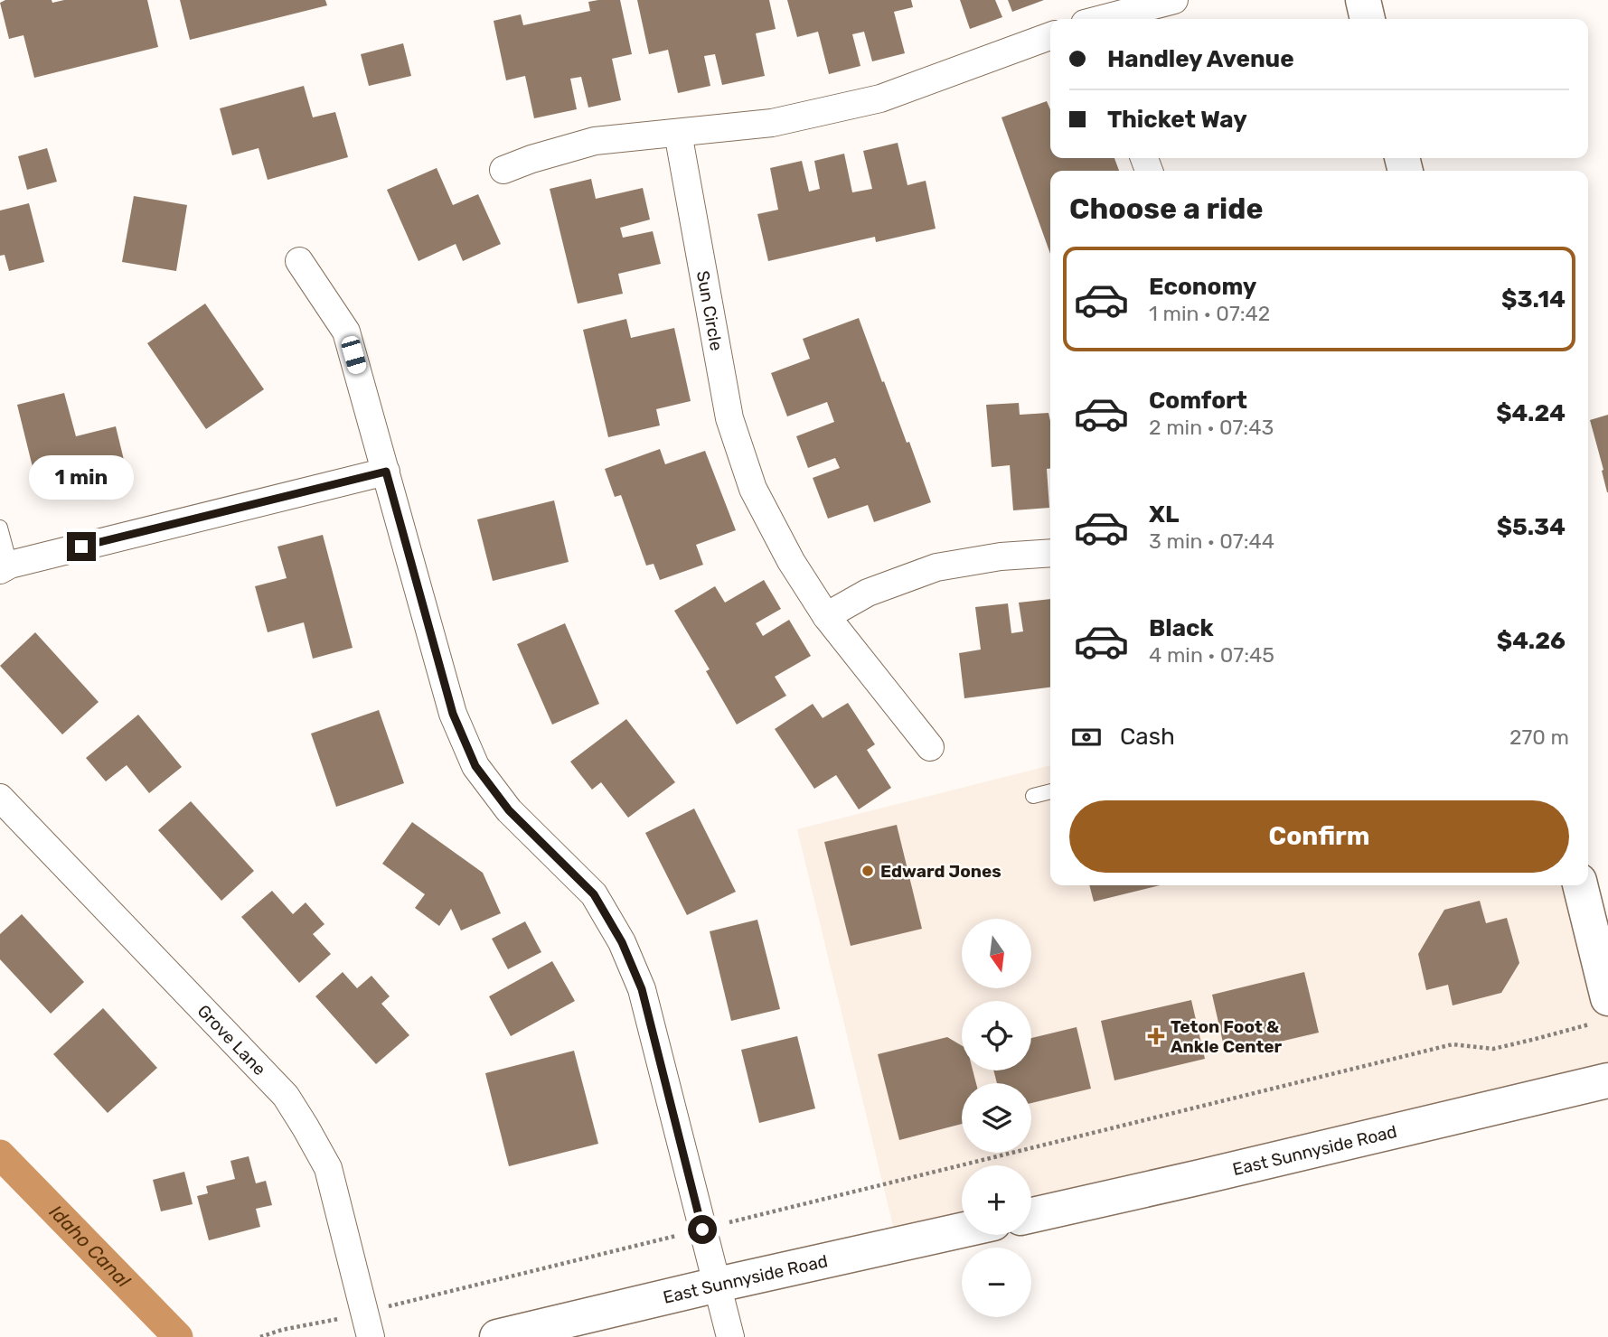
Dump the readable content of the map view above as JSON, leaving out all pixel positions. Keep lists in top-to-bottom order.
{
  "streets": {
    "main road": ["East Sunnyside Road"],
    "street": ["Sun Circle", "Grove Lane"]
  },
  "water": ["Idaho Canal"],
  "places": {
    "other": ["Edward Jones"],
    "health": ["Teton Foot & Ankle Center"]
  },
  "north": "bottom",
  "page": {
    "banner": ["Handley Avenue", "Thicket Way"],
    "heading": "Choose a ride",
    "list": [
      {
        "name": "Economy",
        "note": "1 min · 07:42",
        "value": "$3.14"
      },
      {
        "name": "Comfort",
        "note": "2 min · 07:43",
        "value": "$4.24"
      },
      {
        "name": "XL",
        "note": "3 min · 07:44",
        "value": "$5.34"
      },
      {
        "name": "Black",
        "note": "4 min · 07:45",
        "value": "$4.26"
      }
    ],
    "bubble": "1 min",
    "pay": ["Cash", "270 m"],
    "buttons": "Confirm",
    "map_buttons": ["+", "−"]
  }
}
